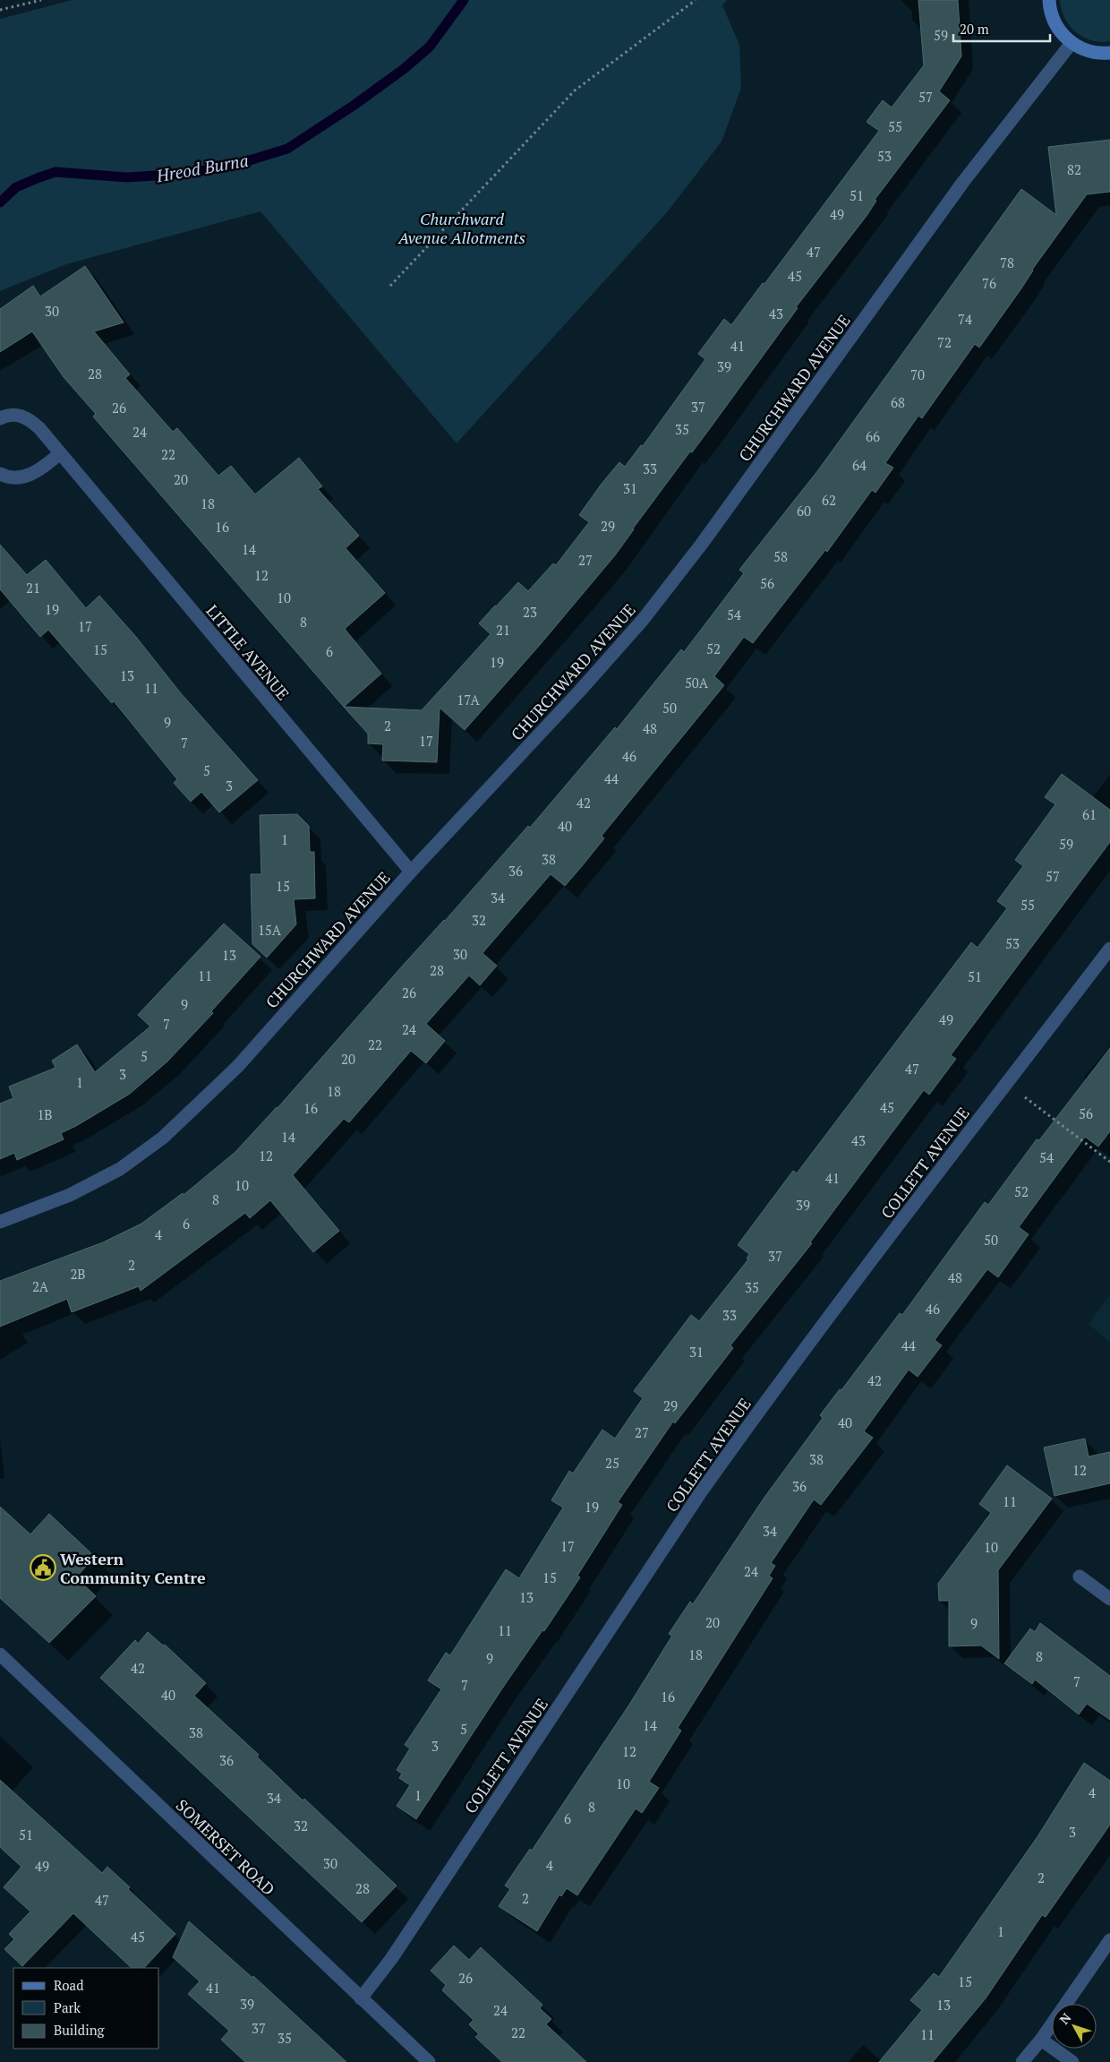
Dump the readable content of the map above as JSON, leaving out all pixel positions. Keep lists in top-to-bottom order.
{
  "streets": {
    "street": [
      "CHURCHWARD AVENUE",
      "LITTLE AVENUE",
      "COLLETT AVENUE",
      "SOMERSET ROAD"
    ]
  },
  "crossings": [
    ["CHURCHWARD AVENUE", "LITTLE AVENUE"],
    ["COLLETT AVENUE", "SOMERSET ROAD"]
  ],
  "water": ["Hreod Burna"],
  "parks": ["Churchward Avenue Allotments"],
  "places": {
    "public building": ["Western Community Centre"]
  },
  "house_numbers": [
    "59",
    "57",
    "55",
    "53",
    "82",
    "51",
    "49",
    "47",
    "78",
    "45",
    "76",
    "30",
    "43",
    "74",
    "72",
    "41",
    "39",
    "28",
    "70",
    "68",
    "37",
    "26",
    "35",
    "24",
    "66",
    "22",
    "64",
    "33",
    "20",
    "31",
    "62",
    "18",
    "60",
    "29",
    "16",
    "14",
    "58",
    "27",
    "12",
    "56",
    "21",
    "10",
    "19",
    "23",
    "54",
    "8",
    "17",
    "21",
    "52",
    "15",
    "6",
    "19",
    "13",
    "50A",
    "11",
    "17A",
    "50",
    "9",
    "2",
    "48",
    "17",
    "7",
    "46",
    "5",
    "44",
    "3",
    "42",
    "61",
    "40",
    "1",
    "59",
    "38",
    "36",
    "57",
    "15",
    "34",
    "55",
    "32",
    "15A",
    "53",
    "30",
    "13",
    "28",
    "11",
    "51",
    "26",
    "9",
    "49",
    "7",
    "24",
    "22",
    "5",
    "20",
    "47",
    "3",
    "1",
    "18",
    "45",
    "16",
    "56",
    "1B",
    "14",
    "43",
    "12",
    "54",
    "41",
    "10",
    "52",
    "8",
    "39",
    "6",
    "4",
    "50",
    "37",
    "2",
    "2B",
    "48",
    "2A",
    "35",
    "46",
    "33",
    "44",
    "31",
    "42",
    "29",
    "40",
    "27",
    "38",
    "25",
    "12",
    "36",
    "11",
    "19",
    "34",
    "17",
    "10",
    "24",
    "15",
    "13",
    "20",
    "9",
    "11",
    "18",
    "8",
    "9",
    "42",
    "7",
    "7",
    "40",
    "16",
    "14",
    "5",
    "38",
    "3",
    "12",
    "36",
    "10",
    "4",
    "1",
    "34",
    "8",
    "6",
    "32",
    "3",
    "51",
    "30",
    "4",
    "49",
    "2",
    "28",
    "2",
    "47",
    "1",
    "45",
    "26",
    "15",
    "41",
    "39",
    "13",
    "24",
    "37",
    "22",
    "11",
    "35"
  ],
  "legend": ["Road", "Park", "Building"],
  "scale_bar": "20 m",
  "north": "top left"
}
